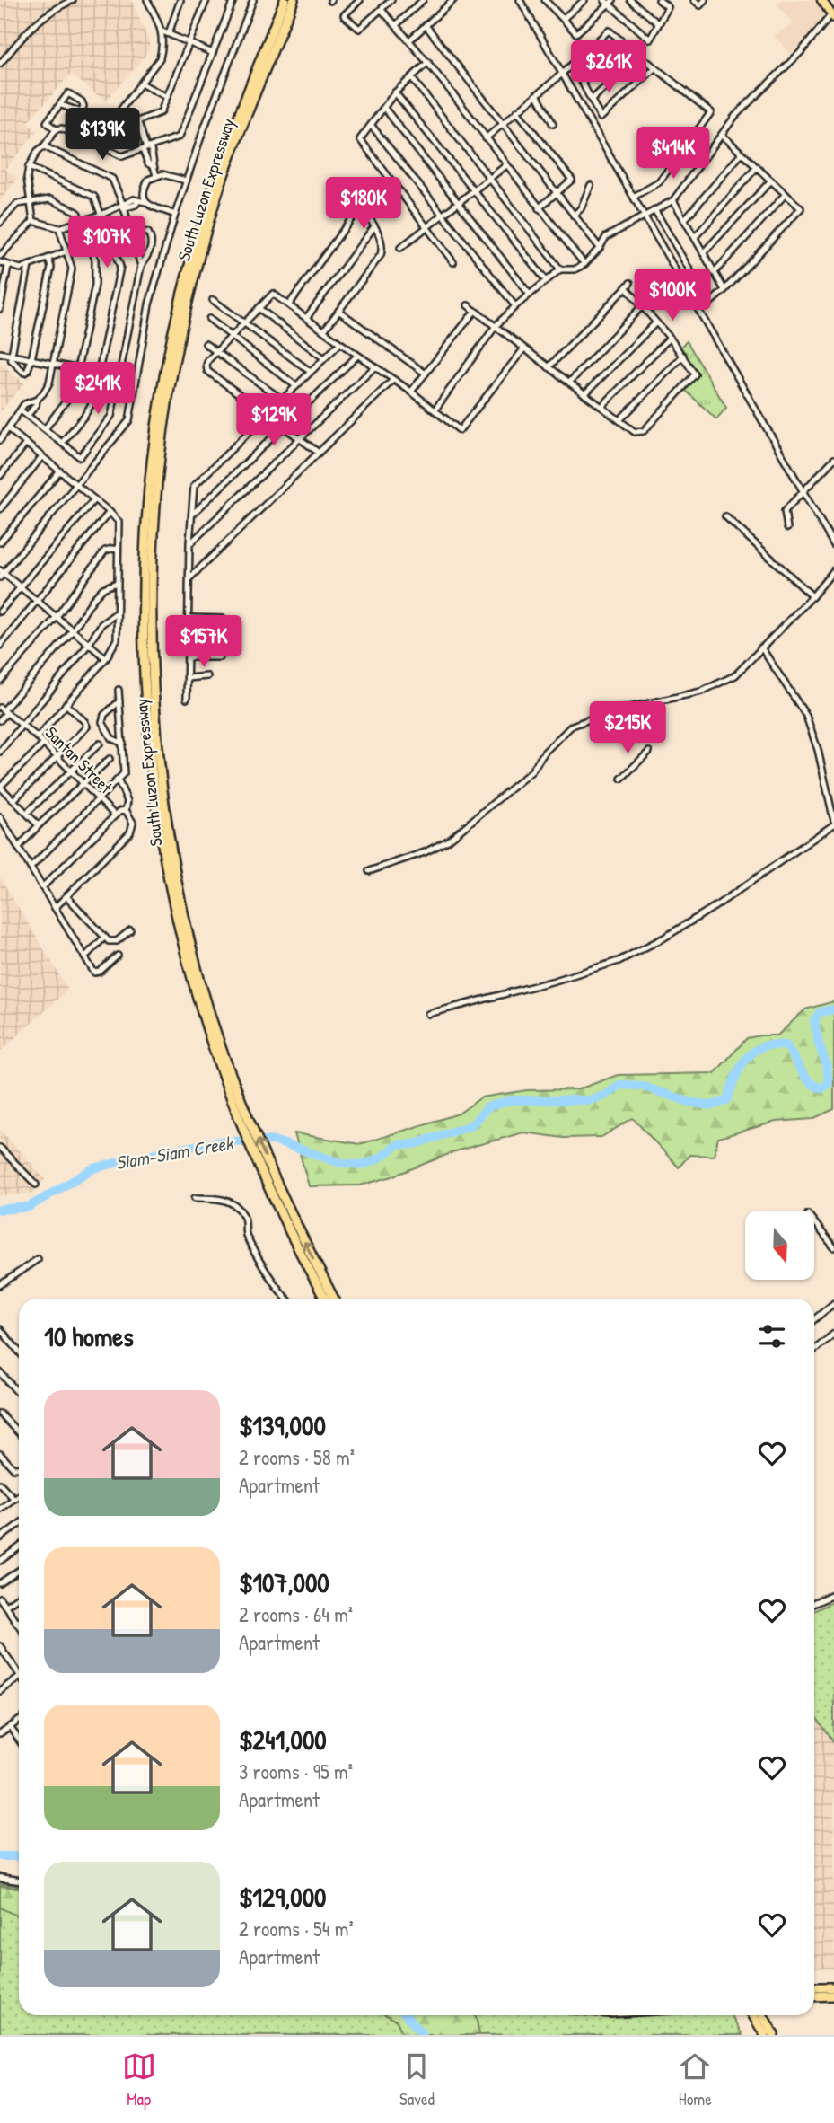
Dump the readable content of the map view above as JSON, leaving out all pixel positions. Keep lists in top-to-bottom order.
{
  "streets": {
    "highway": ["South Luzon Expressway"],
    "street": ["Santan Street"]
  },
  "water": ["Siam-Siam Creek"],
  "north": "bottom",
  "page": {
    "price": [
      "$261K",
      "$139K",
      "$414K",
      "$180K",
      "$107K",
      "$100K",
      "$241K",
      "$129K",
      "$157K",
      "$215K"
    ],
    "heading": "10 homes",
    "list": [
      {
        "name": "$139,000",
        "note": "2 rooms · 58 m² · Apartment"
      },
      {
        "name": "$107,000",
        "note": "2 rooms · 64 m² · Apartment"
      },
      {
        "name": "$241,000",
        "note": "3 rooms · 95 m² · Apartment"
      },
      {
        "name": "$129,000",
        "note": "2 rooms · 54 m² · Apartment"
      }
    ],
    "tabs": ["Map", "Saved", "Home"]
  }
}
